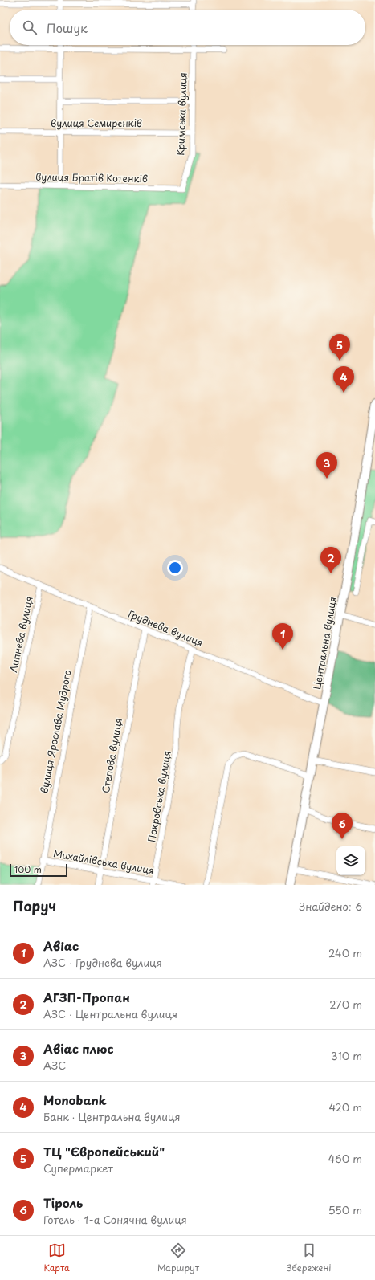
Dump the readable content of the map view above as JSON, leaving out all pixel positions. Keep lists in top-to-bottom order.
{
  "streets": {
    "highway": ["Центральна вулиця"],
    "street": [
      "Кримська вулиця",
      "вулиця Семиренків",
      "вулиця Братів Котенків",
      "Груднева вулиця",
      "Липнева вулиця",
      "вулиця Ярослава Мудрого",
      "Степова вулиця",
      "Покровська вулиця",
      "Михайлівська вулиця"
    ]
  },
  "crossings": [
    ["Кримська вулиця", "вулиця Семиренків"],
    ["Кримська вулиця", "вулиця Братів Котенків"],
    ["Груднева вулиця", "Липнева вулиця"],
    ["Груднева вулиця", "Центральна вулиця"],
    ["Груднева вулиця", "вулиця Ярослава Мудрого"],
    ["Груднева вулиця", "Степова вулиця"],
    ["Груднева вулиця", "Покровська вулиця"],
    ["вулиця Ярослава Мудрого", "Михайлівська вулиця"],
    ["Степова вулиця", "Михайлівська вулиця"],
    ["Покровська вулиця", "Михайлівська вулиця"]
  ],
  "scale_bar": "100 m",
  "page": {
    "search": "Пошук",
    "pins": [
      "5",
      "4",
      "3",
      "2",
      "1",
      "6"
    ],
    "scale": "100 m",
    "heading": ["Поруч", "Знайдено: 6"],
    "list": [
      {
        "mark": "1",
        "name": "Авіас",
        "note": "АЗС · Груднева вулиця",
        "value": "240 m"
      },
      {
        "mark": "2",
        "name": "АГЗП-Пропан",
        "note": "АЗС · Центральна вулиця",
        "value": "270 m"
      },
      {
        "mark": "3",
        "name": "Авіас плюс",
        "note": "АЗС",
        "value": "310 m"
      },
      {
        "mark": "4",
        "name": "Monobank",
        "note": "Банк · Центральна вулиця",
        "value": "420 m"
      },
      {
        "mark": "5",
        "name": "ТЦ \"Європейський\"",
        "note": "Супермаркет",
        "value": "460 m"
      },
      {
        "mark": "6",
        "name": "Тіроль",
        "note": "Готель · 1-а Сонячна вулиця",
        "value": "550 m"
      }
    ],
    "nav": ["Карта", "Маршрут", "Збережені"]
  }
}
